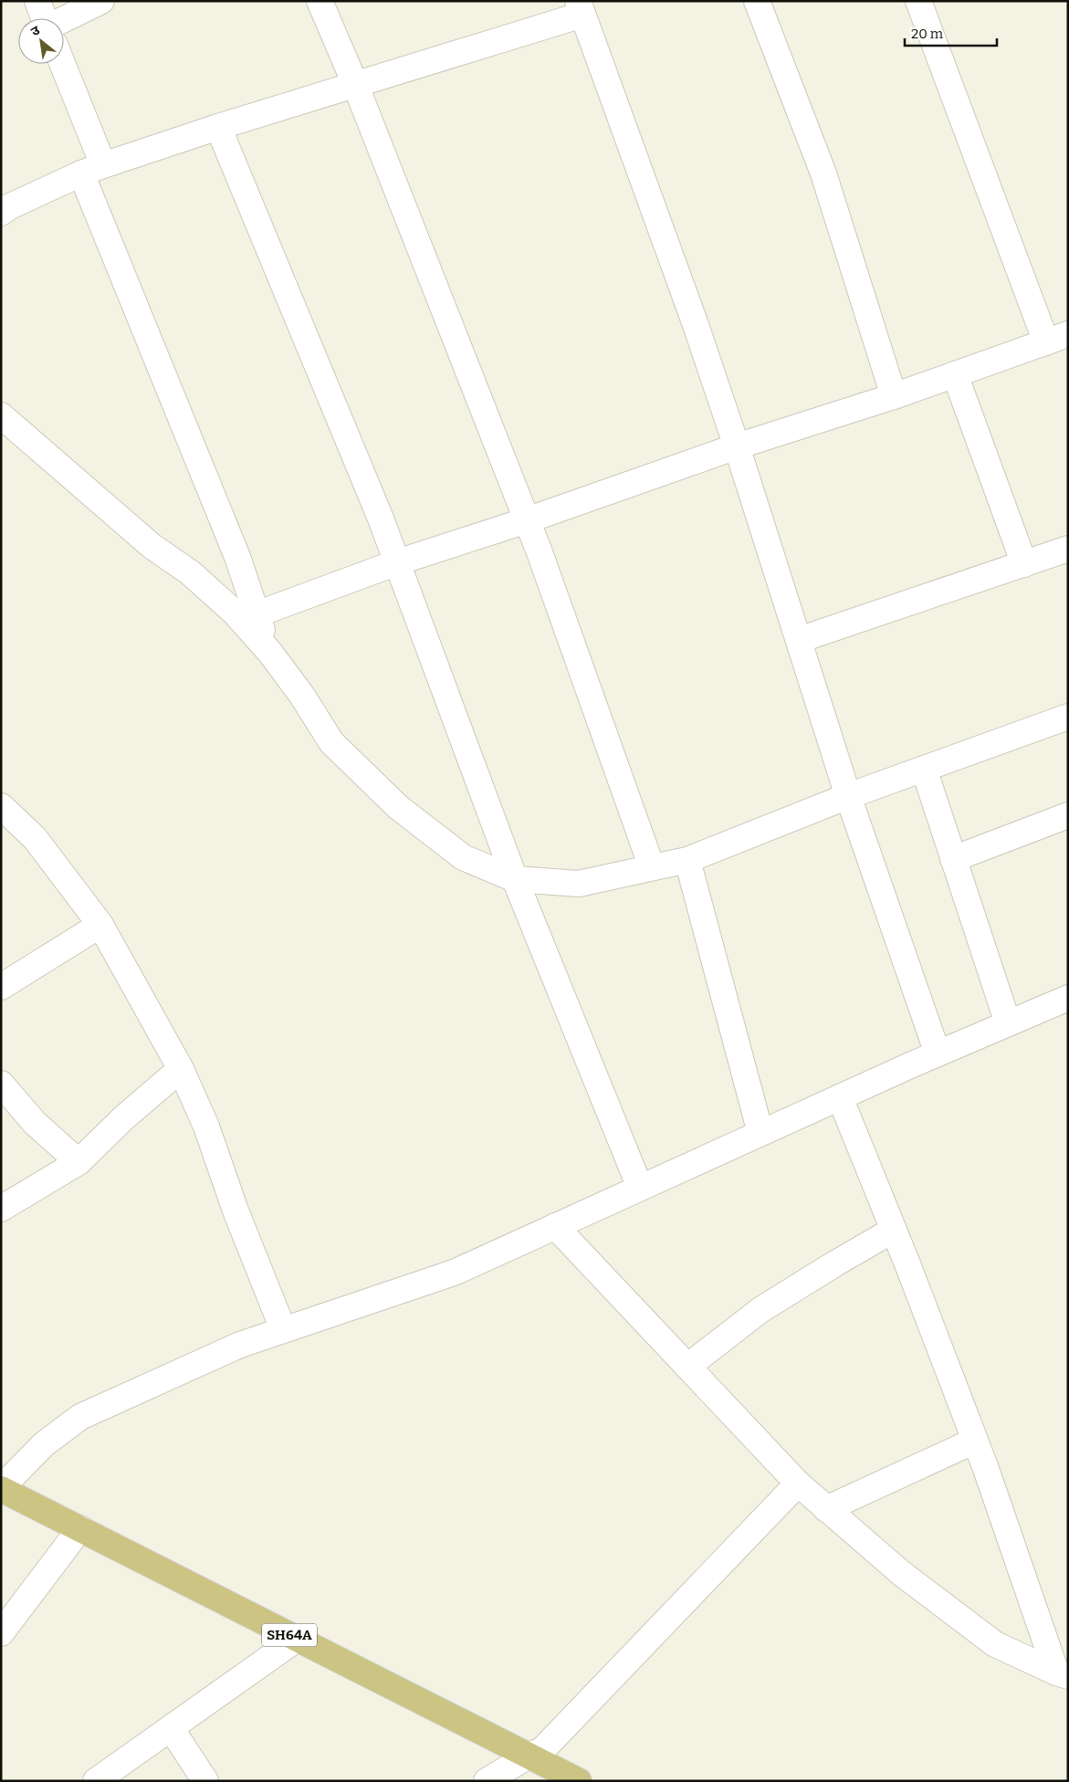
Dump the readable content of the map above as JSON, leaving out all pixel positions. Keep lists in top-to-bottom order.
{
  "streets": {
    "main road": ["SH64A"]
  },
  "scale_bar": "20 m",
  "north": "top left"
}
